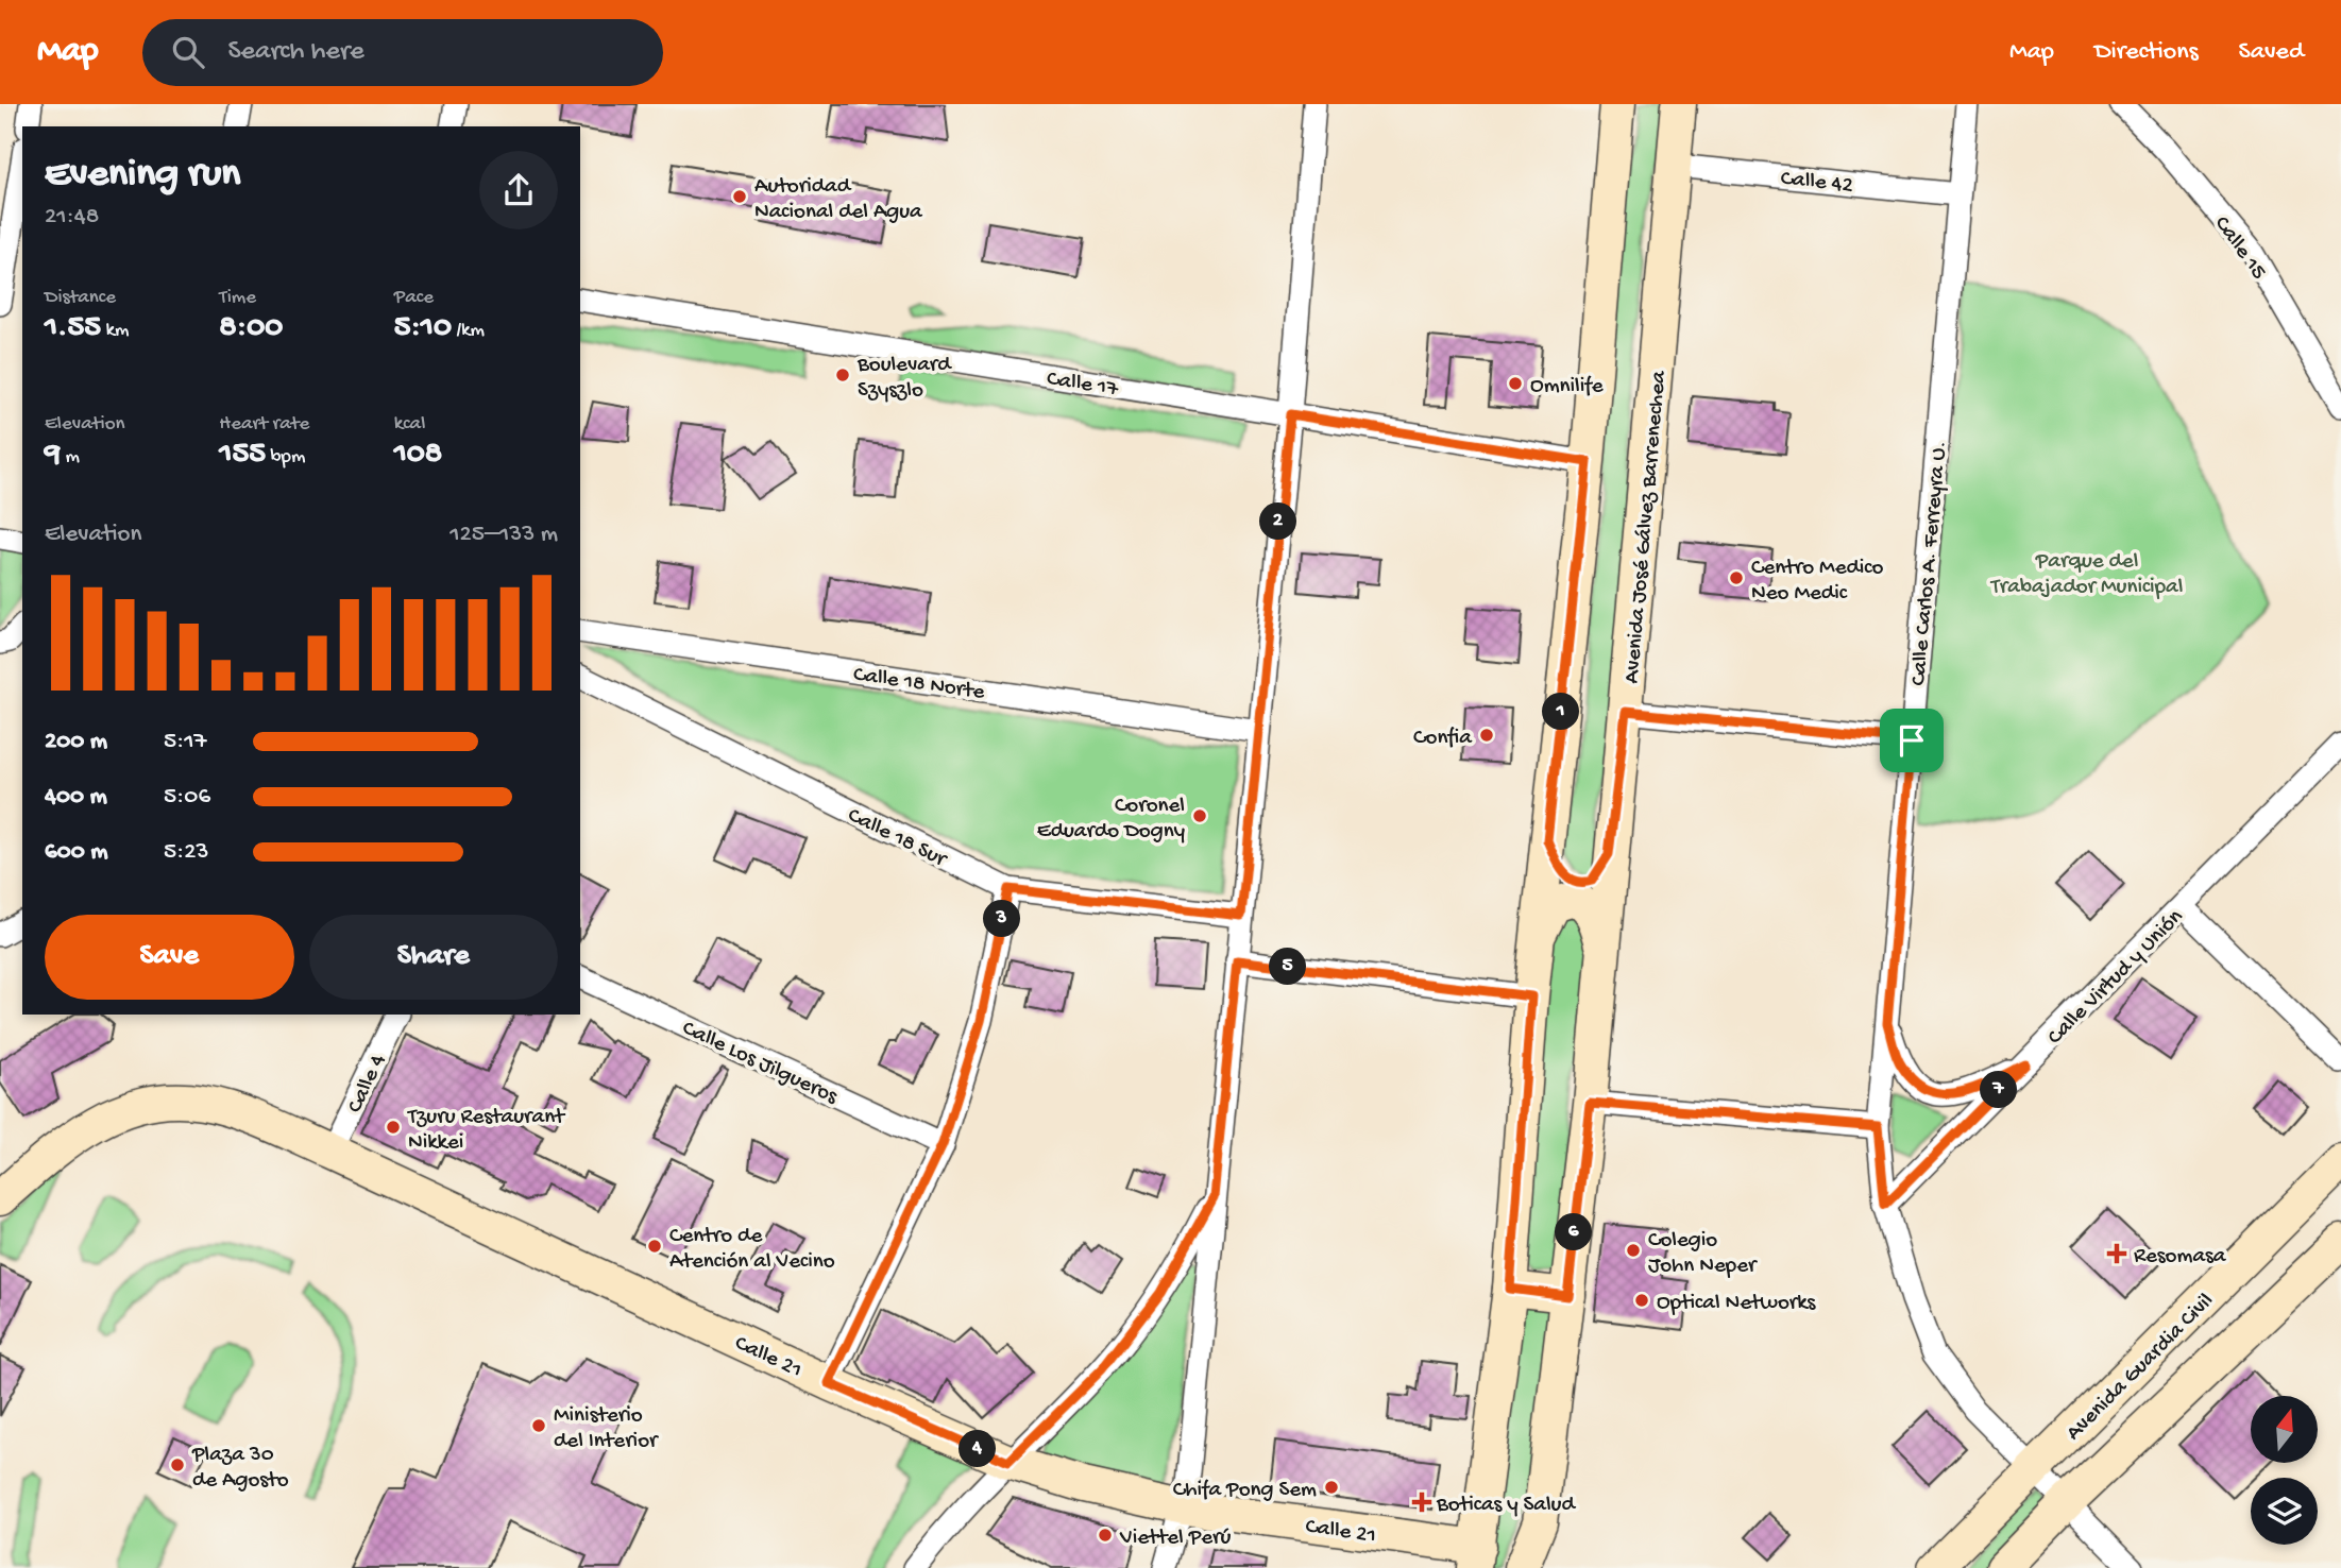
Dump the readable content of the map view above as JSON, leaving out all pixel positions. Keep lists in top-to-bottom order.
{
  "streets": {
    "main road": ["Avenida José Gálvez Barrenechea", "Calle 21", "Avenida Guardia Civil"],
    "street": [
      "Calle 42",
      "Calle 15",
      "Calle 17",
      "Calle Carlos A. Ferreyra U.",
      "Calle 18 Norte",
      "Calle 18 Sur",
      "Calle Virtud y Unión",
      "Calle Los Jilgueros",
      "Calle 4"
    ]
  },
  "crossings": [
    ["Calle 42", "Avenida José Gálvez Barrenechea"],
    ["Calle 42", "Calle Carlos A. Ferreyra U."],
    ["Calle Carlos A. Ferreyra U.", "Calle Virtud y Unión"],
    ["Calle Carlos A. Ferreyra U.", "Avenida Guardia Civil"],
    ["Calle 4", "Calle 21"]
  ],
  "parks": ["Parque del Trabajador Municipal"],
  "places": {
    "other": [
      "Autoridad Nacional del Agua",
      "Boulevard Szyszlo",
      "Omnilife",
      "Centro Medico Neo Medic",
      "Confia",
      "Coronel Eduardo Dogny",
      "Tzuru Restaurant Nikkei",
      "Centro de Atención al Vecino",
      "Colegio John Neper",
      "Optical Networks",
      "Ministerio del Interior",
      "Plaza 30 de Agosto",
      "Chifa Pong Sem",
      "Viettel Perú"
    ],
    "health": ["Resomasa", "Boticas y Salud"]
  },
  "north": "top",
  "page": {
    "header": "Map",
    "search": "Search here",
    "nav": ["Map", "Directions", "Saved"],
    "heading": ["Evening run", "21:48"],
    "stats": [
      ["Distance", "1.55 km"],
      ["Time", "8:00"],
      ["Pace", "5:10 /km"],
      ["Elevation", "9 m"],
      ["Heart rate", "155 bpm"],
      ["kcal", "108"]
    ],
    "pins": [
      "2",
      "1",
      "3",
      "5",
      "7",
      "6",
      "4"
    ],
    "chart": ["Elevation", "125–133 m"],
    "list": [
      {
        "name": "200 m",
        "note": "5:17"
      },
      {
        "name": "400 m",
        "note": "5:06"
      },
      {
        "name": "600 m",
        "note": "5:23"
      }
    ],
    "buttons": ["Save", "Share"]
  }
}
